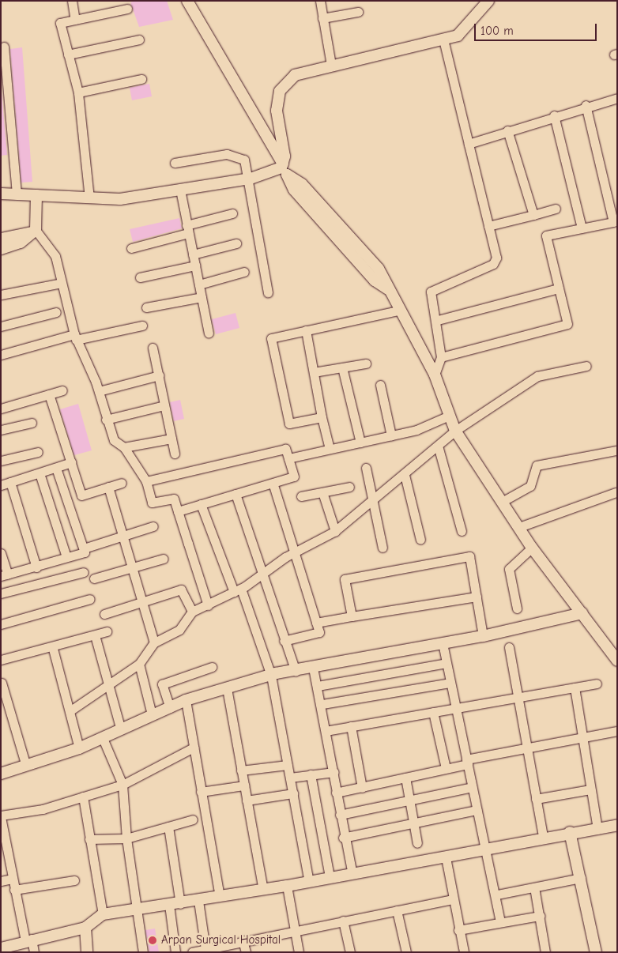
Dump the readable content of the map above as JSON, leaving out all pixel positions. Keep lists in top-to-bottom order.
{
  "places": ["Arpan Surgical Hospital"],
  "scale_bar": "100 m"
}
